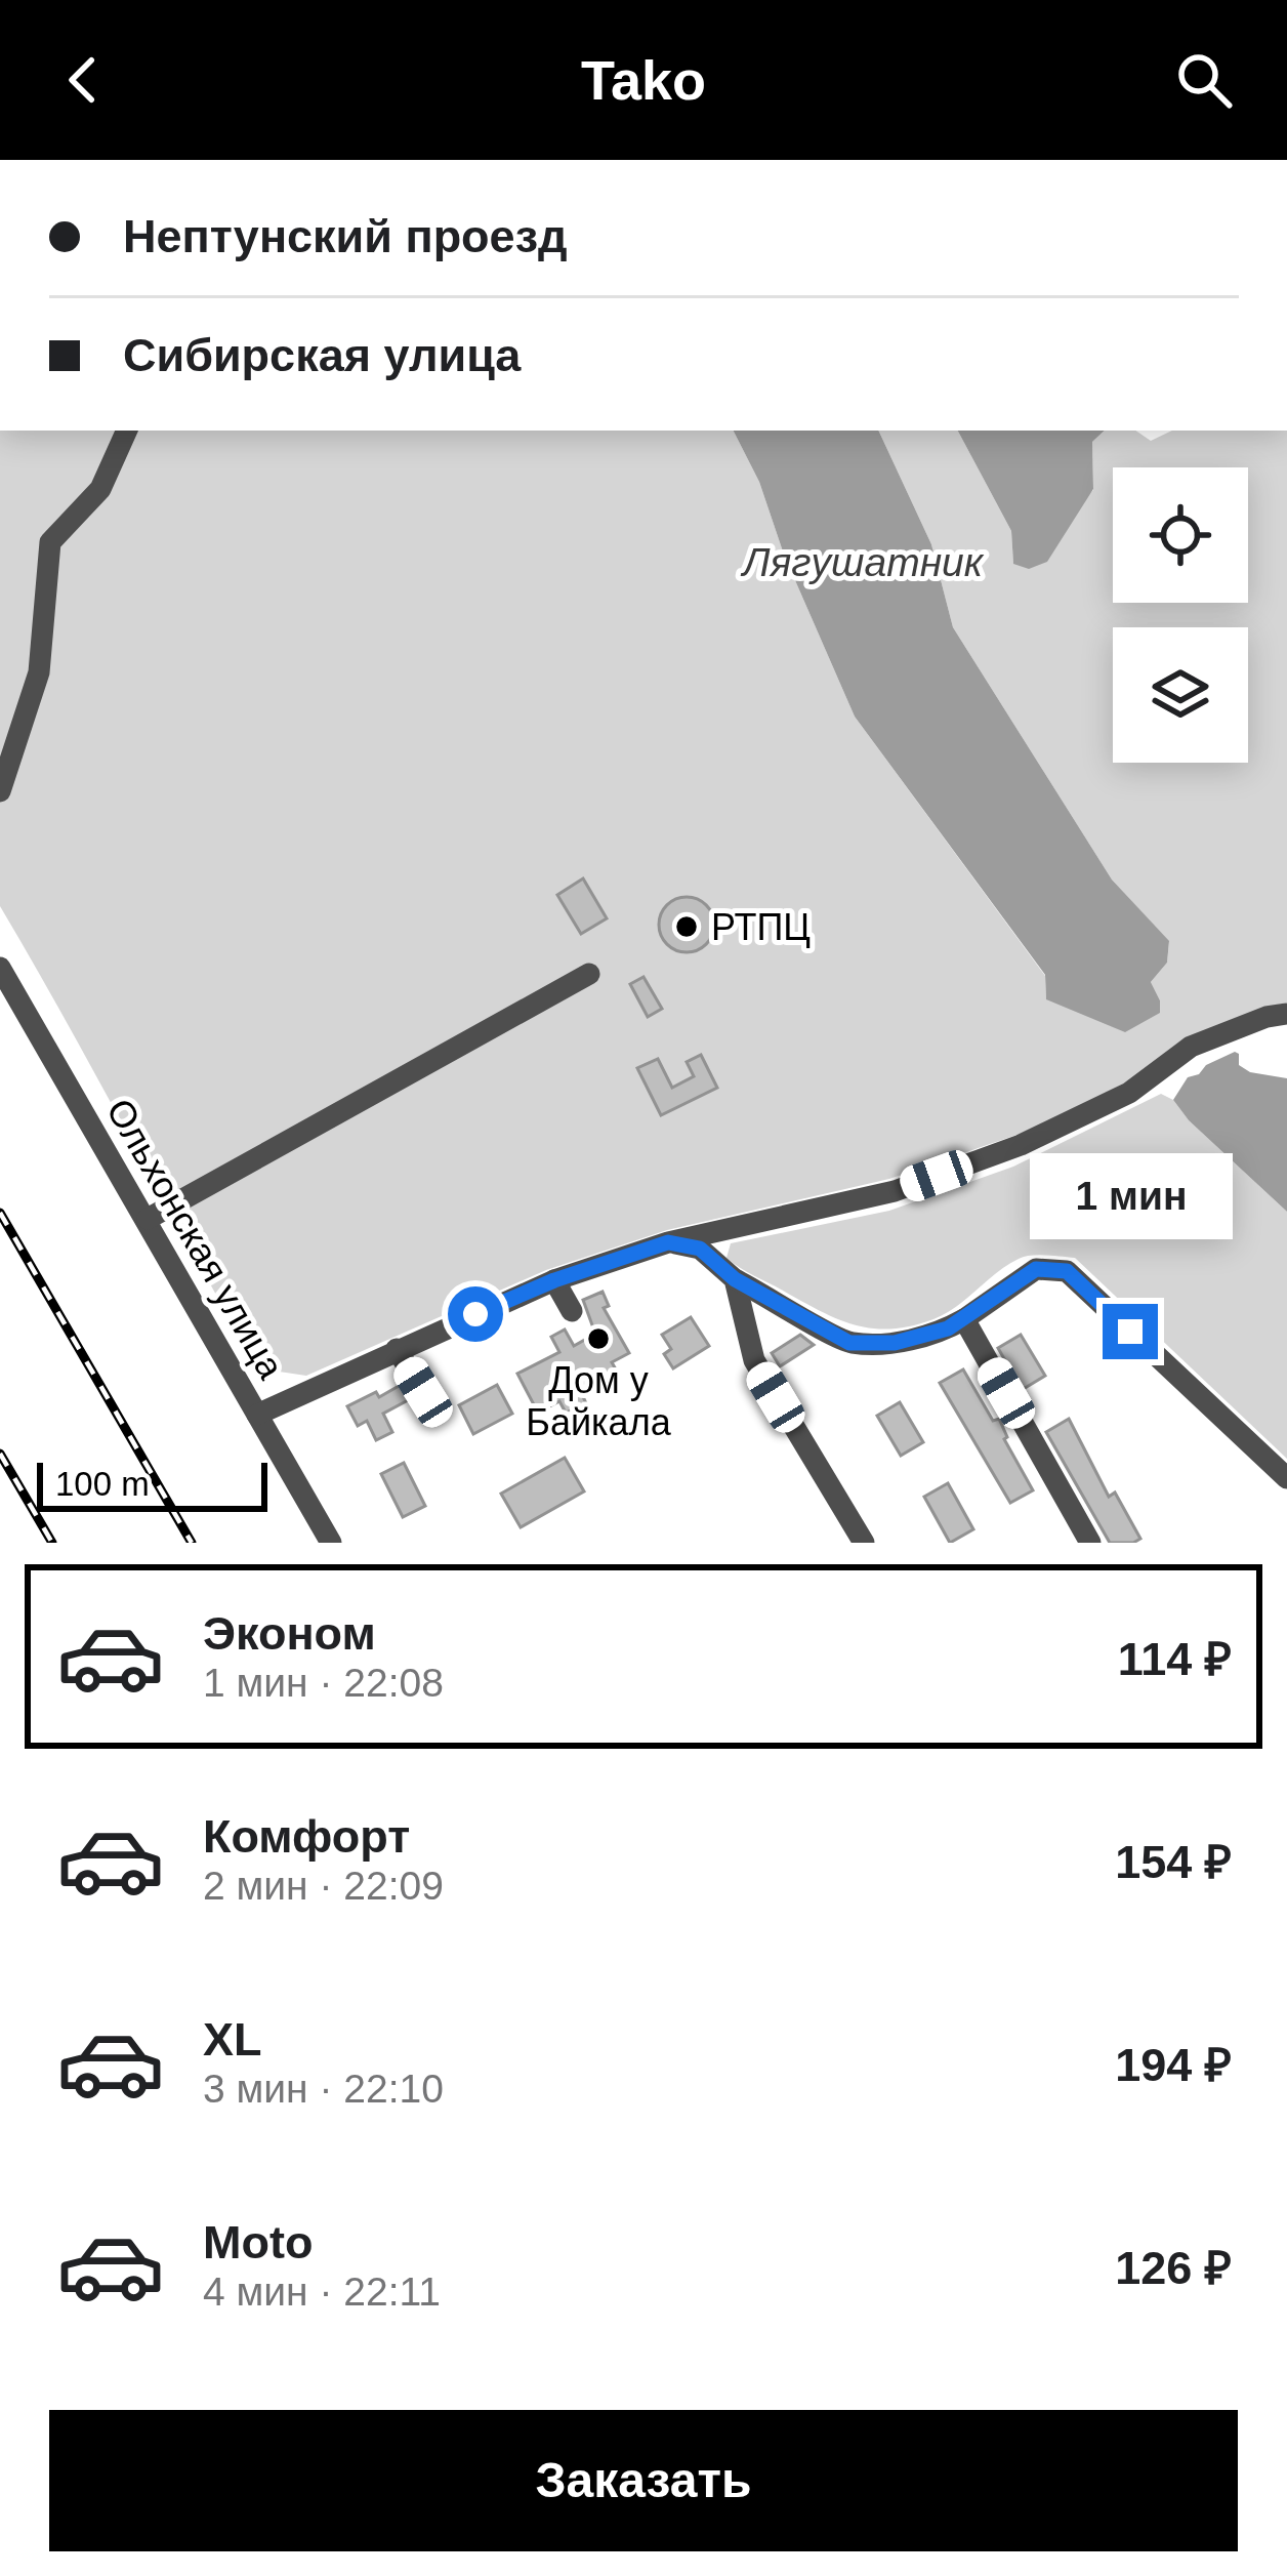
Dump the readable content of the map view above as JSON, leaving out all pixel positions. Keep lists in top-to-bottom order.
{
  "streets": {
    "street": ["Ольхонская улица"]
  },
  "water": ["Лягушатник"],
  "places": ["РТПЦ", "Дом у Байкала"],
  "scale_bar": "100 m",
  "page": {
    "header": "Tako",
    "banner": ["Нептунский проезд", "Сибирская улица"],
    "bubble": "1 мин",
    "scale": "100 m",
    "list": [
      {
        "name": "Эконом",
        "note": "1 мин · 22:08",
        "value": "114 ₽"
      },
      {
        "name": "Комфорт",
        "note": "2 мин · 22:09",
        "value": "154 ₽"
      },
      {
        "name": "XL",
        "note": "3 мин · 22:10",
        "value": "194 ₽"
      },
      {
        "name": "Moto",
        "note": "4 мин · 22:11",
        "value": "126 ₽"
      }
    ],
    "buttons": "Заказать"
  }
}
